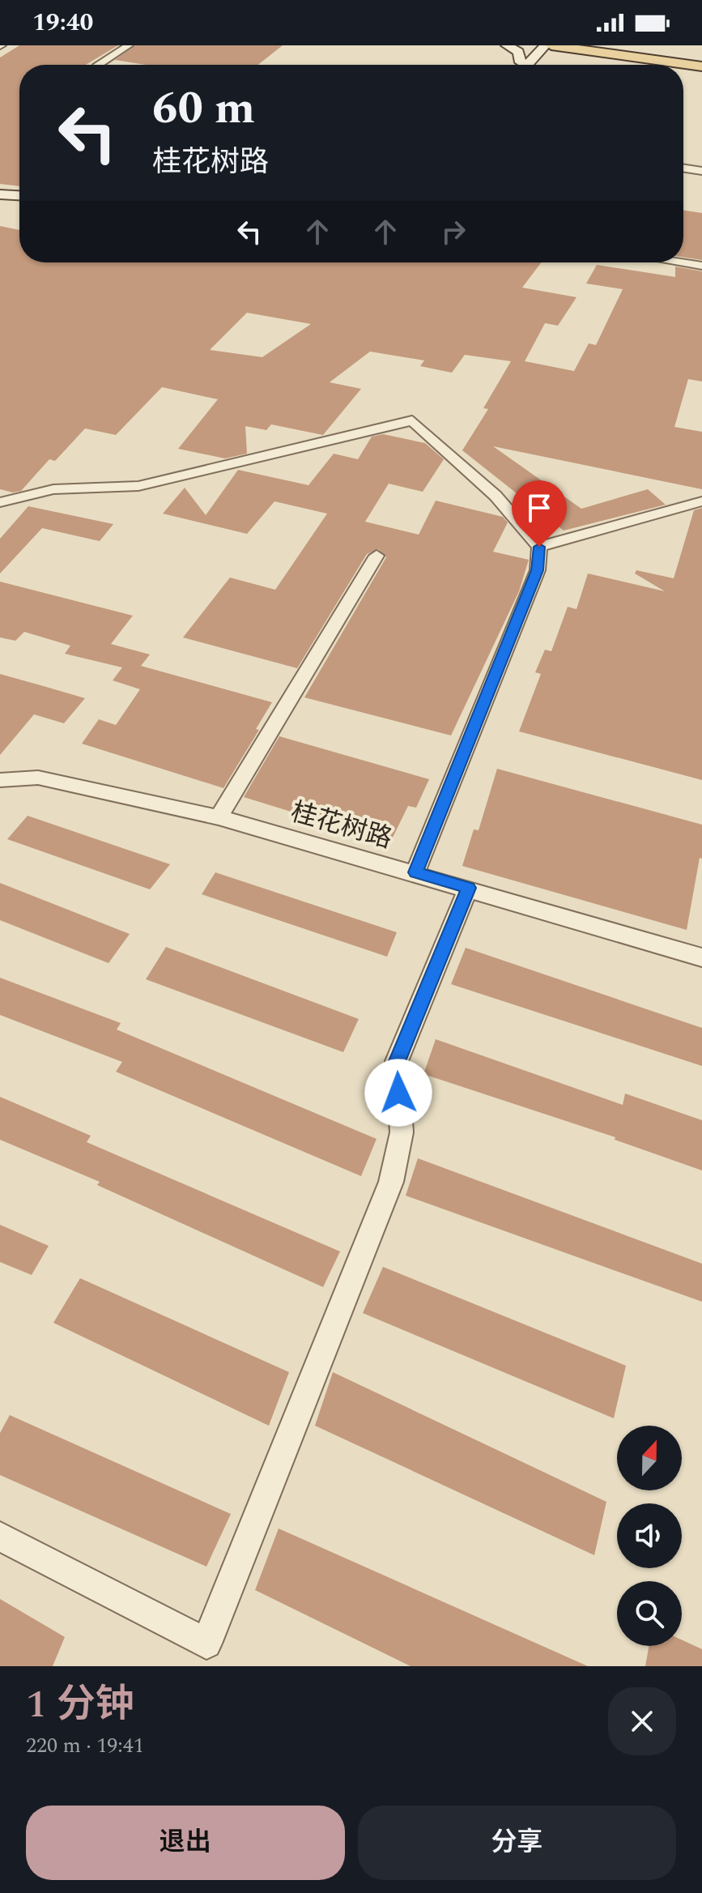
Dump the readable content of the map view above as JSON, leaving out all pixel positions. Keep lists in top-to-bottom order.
{
  "streets": {
    "street": ["桂花树路"]
  },
  "north": "top",
  "page": {
    "status": "19:40",
    "turn": ["60 m", "桂花树路"],
    "heading": ["1 分钟", "220 m · 19:41"],
    "buttons": ["退出", "分享"]
  }
}
